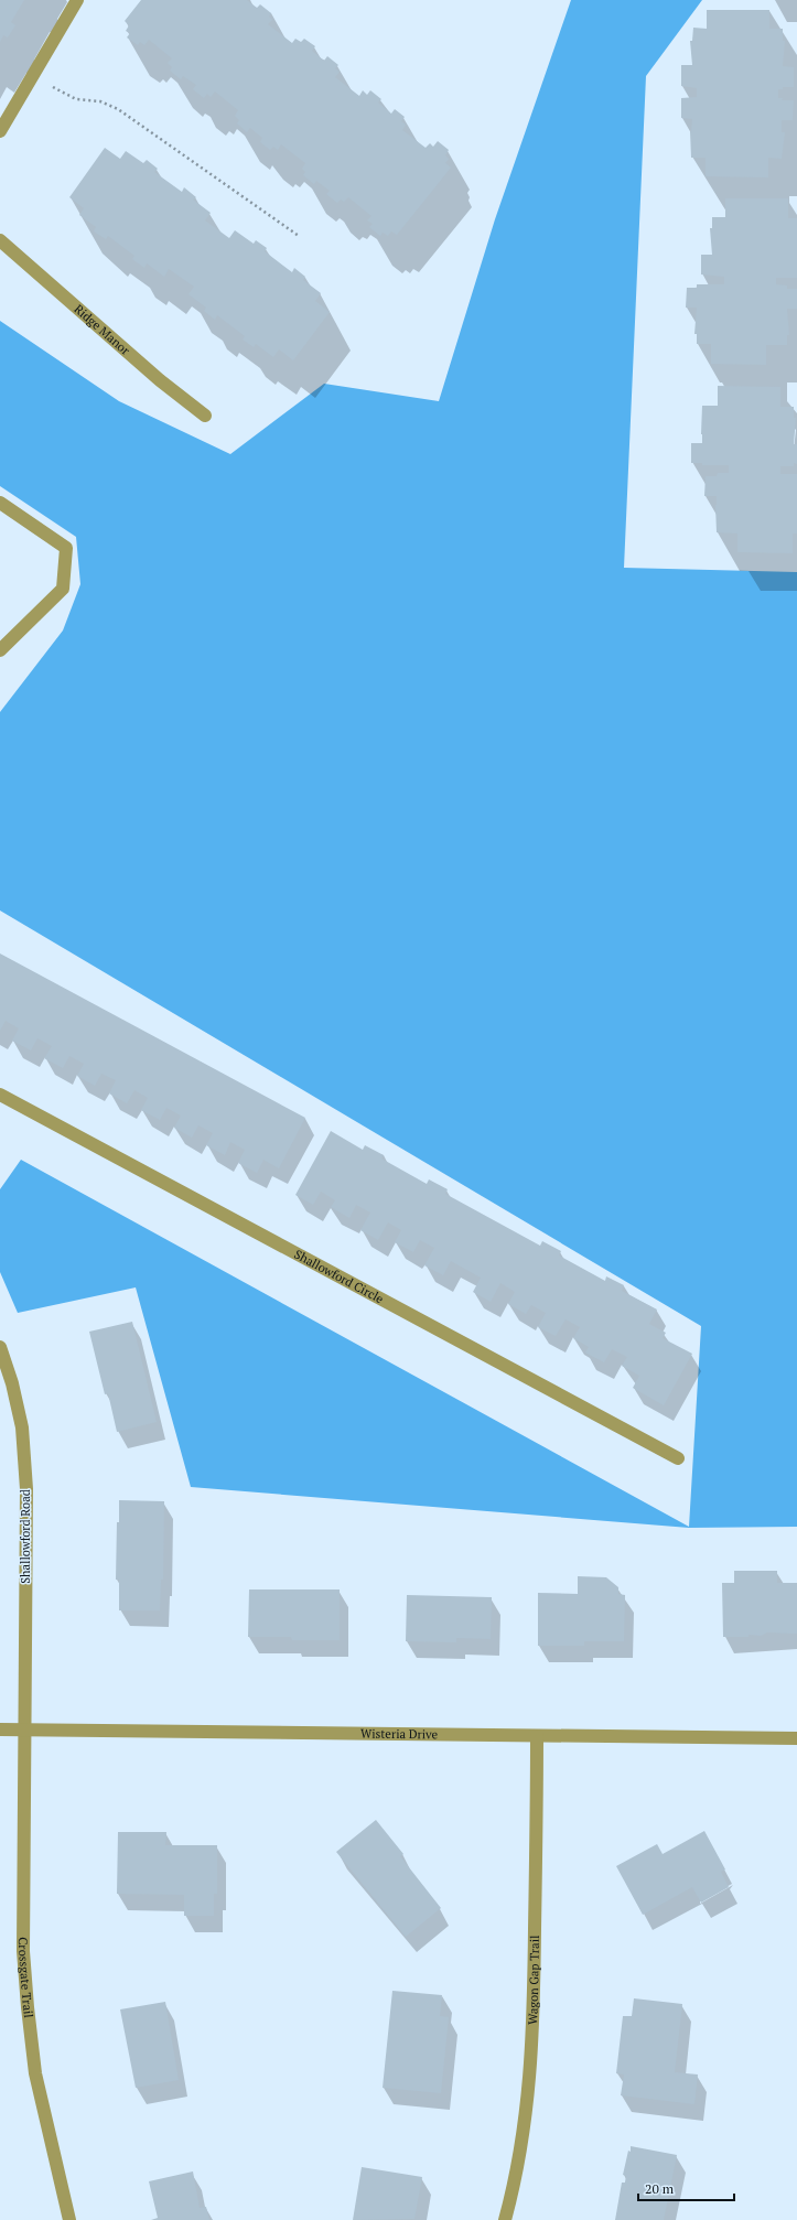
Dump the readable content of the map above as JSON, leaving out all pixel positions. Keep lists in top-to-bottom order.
{
  "streets": {
    "street": [
      "Ridge Manor",
      "Shallowford Circle",
      "Shallowford Road",
      "Wisteria Drive",
      "Crossgate Trail",
      "Wagon Gap Trail"
    ]
  },
  "crossings": [
    ["Shallowford Road", "Wisteria Drive"],
    ["Shallowford Road", "Crossgate Trail"],
    ["Wisteria Drive", "Crossgate Trail"],
    ["Wisteria Drive", "Wagon Gap Trail"]
  ],
  "scale_bar": "20 m"
}
